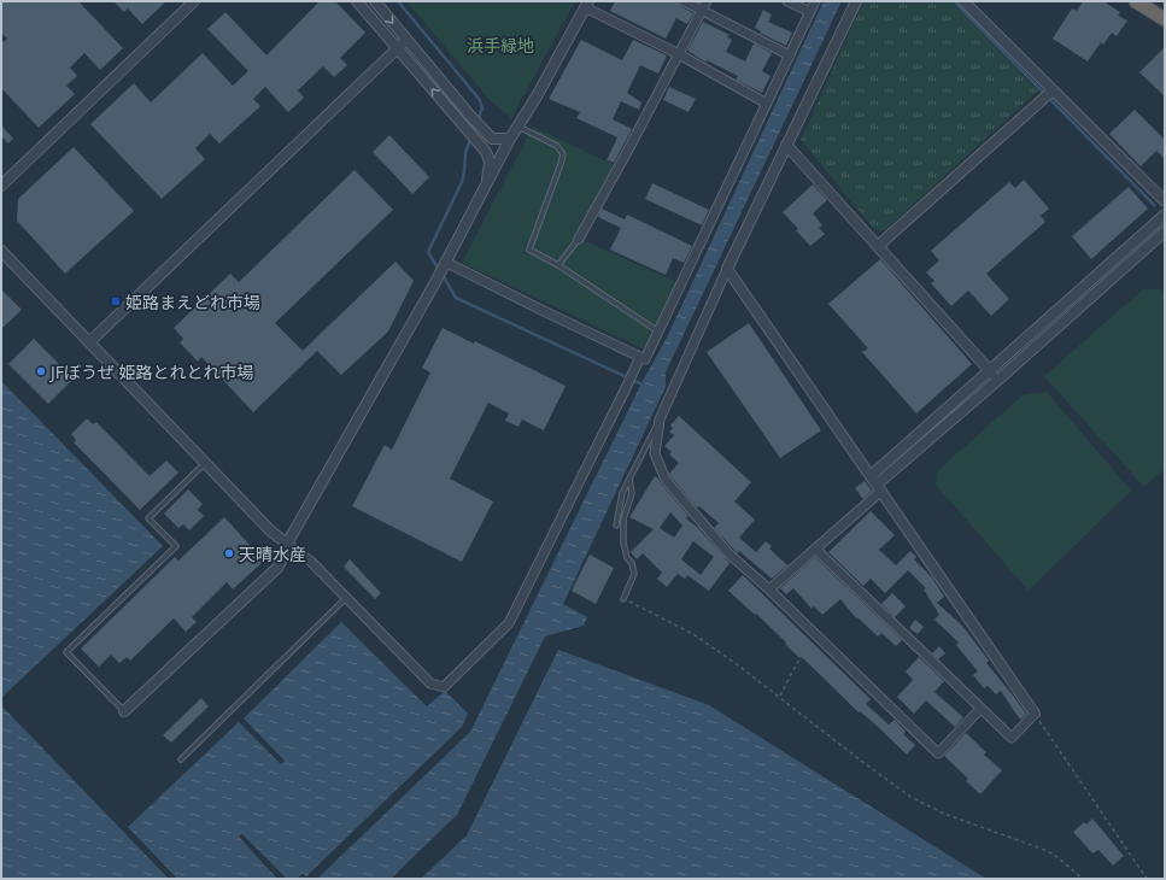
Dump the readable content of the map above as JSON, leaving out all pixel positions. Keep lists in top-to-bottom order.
{
  "parks": ["浜手緑地"],
  "places": {
    "transit": ["姫路まえどれ市場"],
    "other": ["JFぼうぜ 姫路とれとれ市場", "天晴水産"]
  }
}
